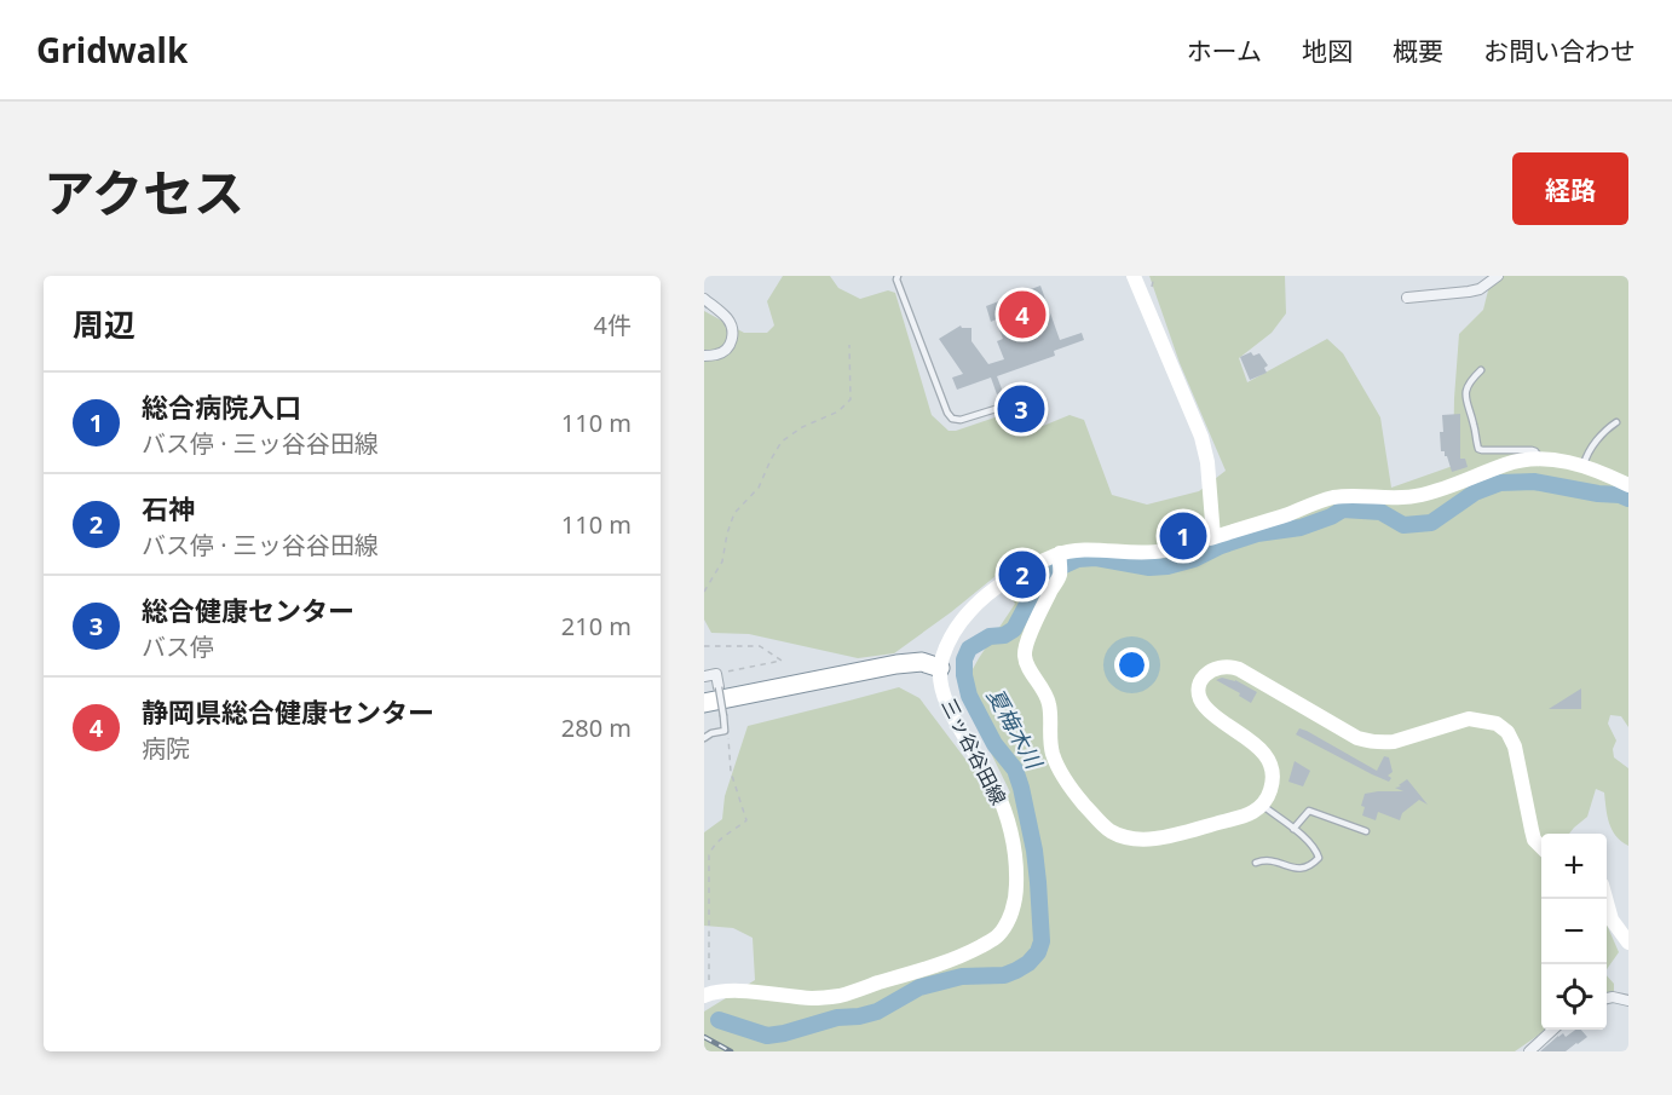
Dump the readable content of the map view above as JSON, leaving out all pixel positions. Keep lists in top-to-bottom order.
{
  "streets": {
    "street": ["三ッ谷谷田線"]
  },
  "water": ["夏梅木川"],
  "page": {
    "header": "Gridwalk",
    "nav": [
      "ホーム",
      "地図",
      "概要",
      "お問い合わせ"
    ],
    "title": "アクセス",
    "buttons": "経路",
    "heading": ["周辺", "4件"],
    "pins": [
      "4",
      "3",
      "1",
      "2"
    ],
    "list": [
      {
        "mark": "1",
        "name": "総合病院入口",
        "note": "バス停 · 三ッ谷谷田線",
        "value": "110 m"
      },
      {
        "mark": "2",
        "name": "石神",
        "note": "バス停 · 三ッ谷谷田線",
        "value": "110 m"
      },
      {
        "mark": "3",
        "name": "総合健康センター",
        "note": "バス停",
        "value": "210 m"
      },
      {
        "mark": "4",
        "name": "静岡県総合健康センター",
        "note": "病院",
        "value": "280 m"
      }
    ],
    "map_buttons": ["+", "−"]
  }
}
